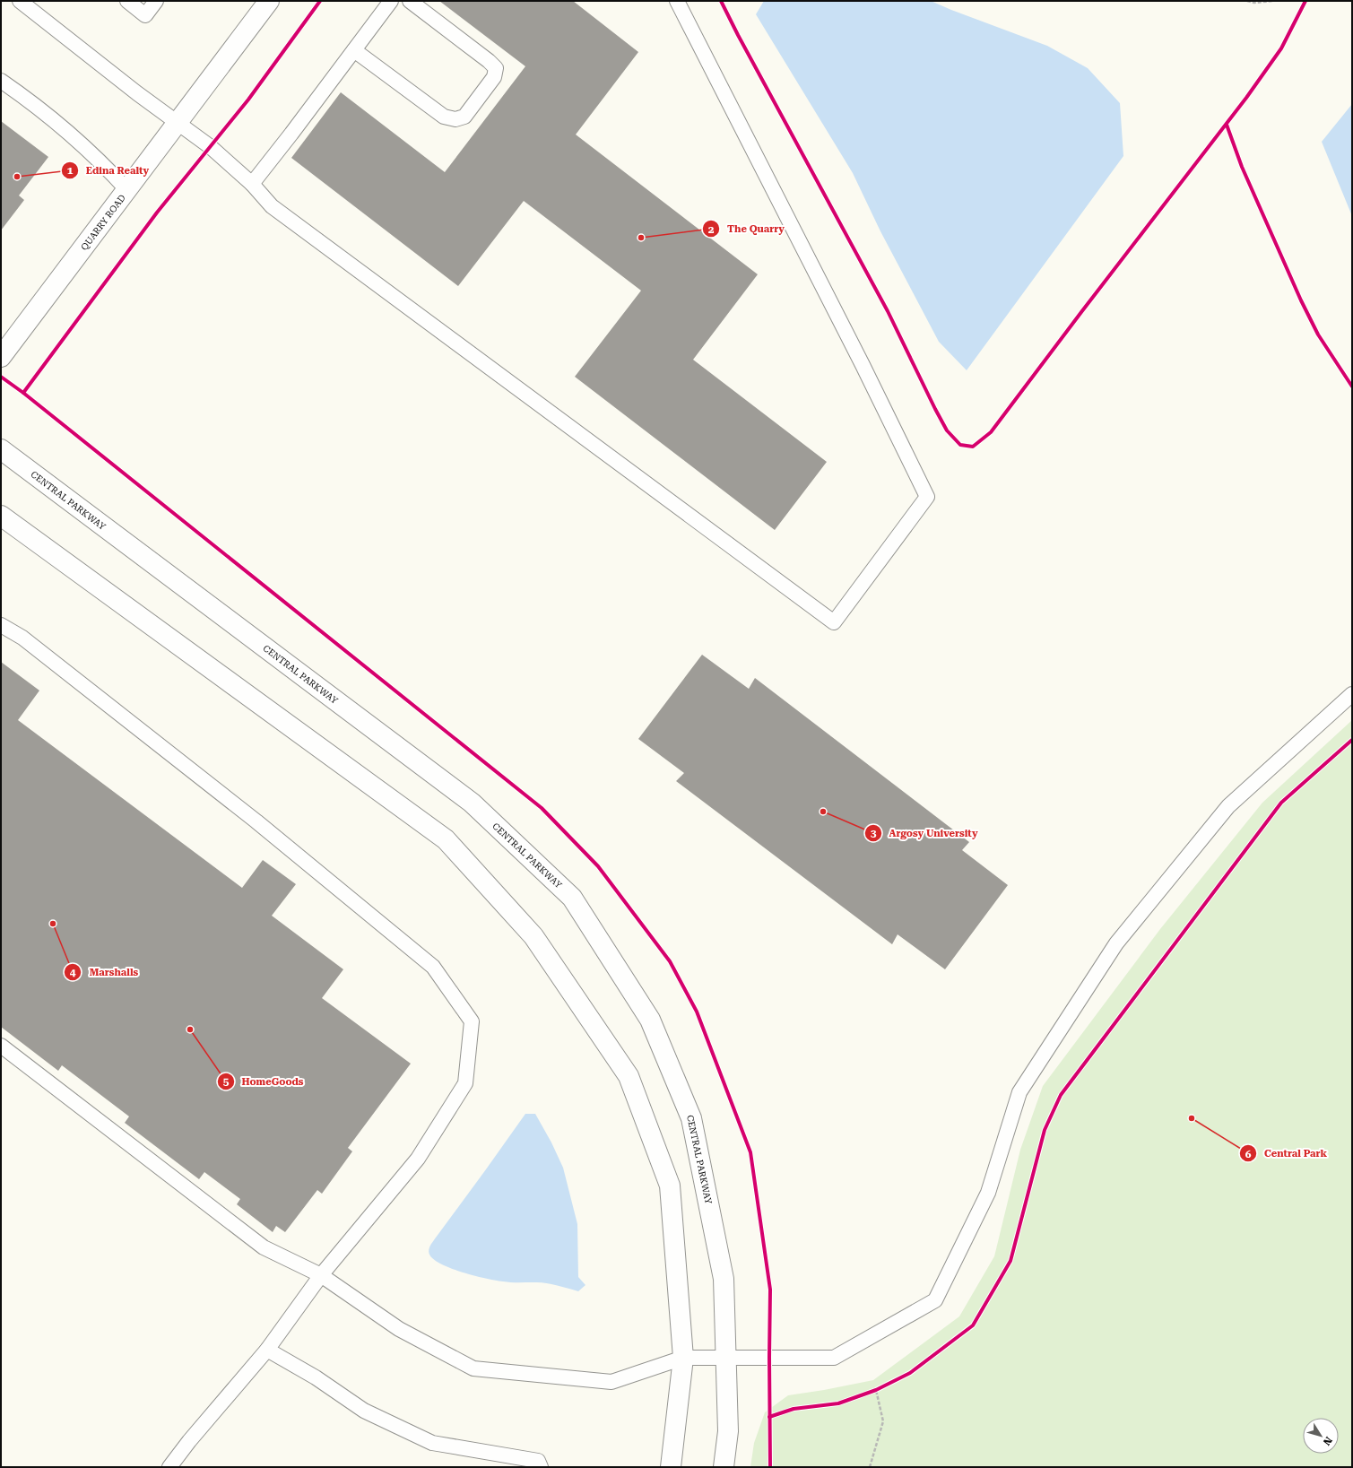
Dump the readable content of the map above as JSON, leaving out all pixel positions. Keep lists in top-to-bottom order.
{
  "streets": {
    "street": ["QUARRY ROAD", "CENTRAL PARKWAY"]
  },
  "places": [
    "Edina Realty",
    "The Quarry",
    "Argosy University",
    "Marshalls",
    "HomeGoods",
    "Central Park"
  ],
  "north": "bottom right"
}
